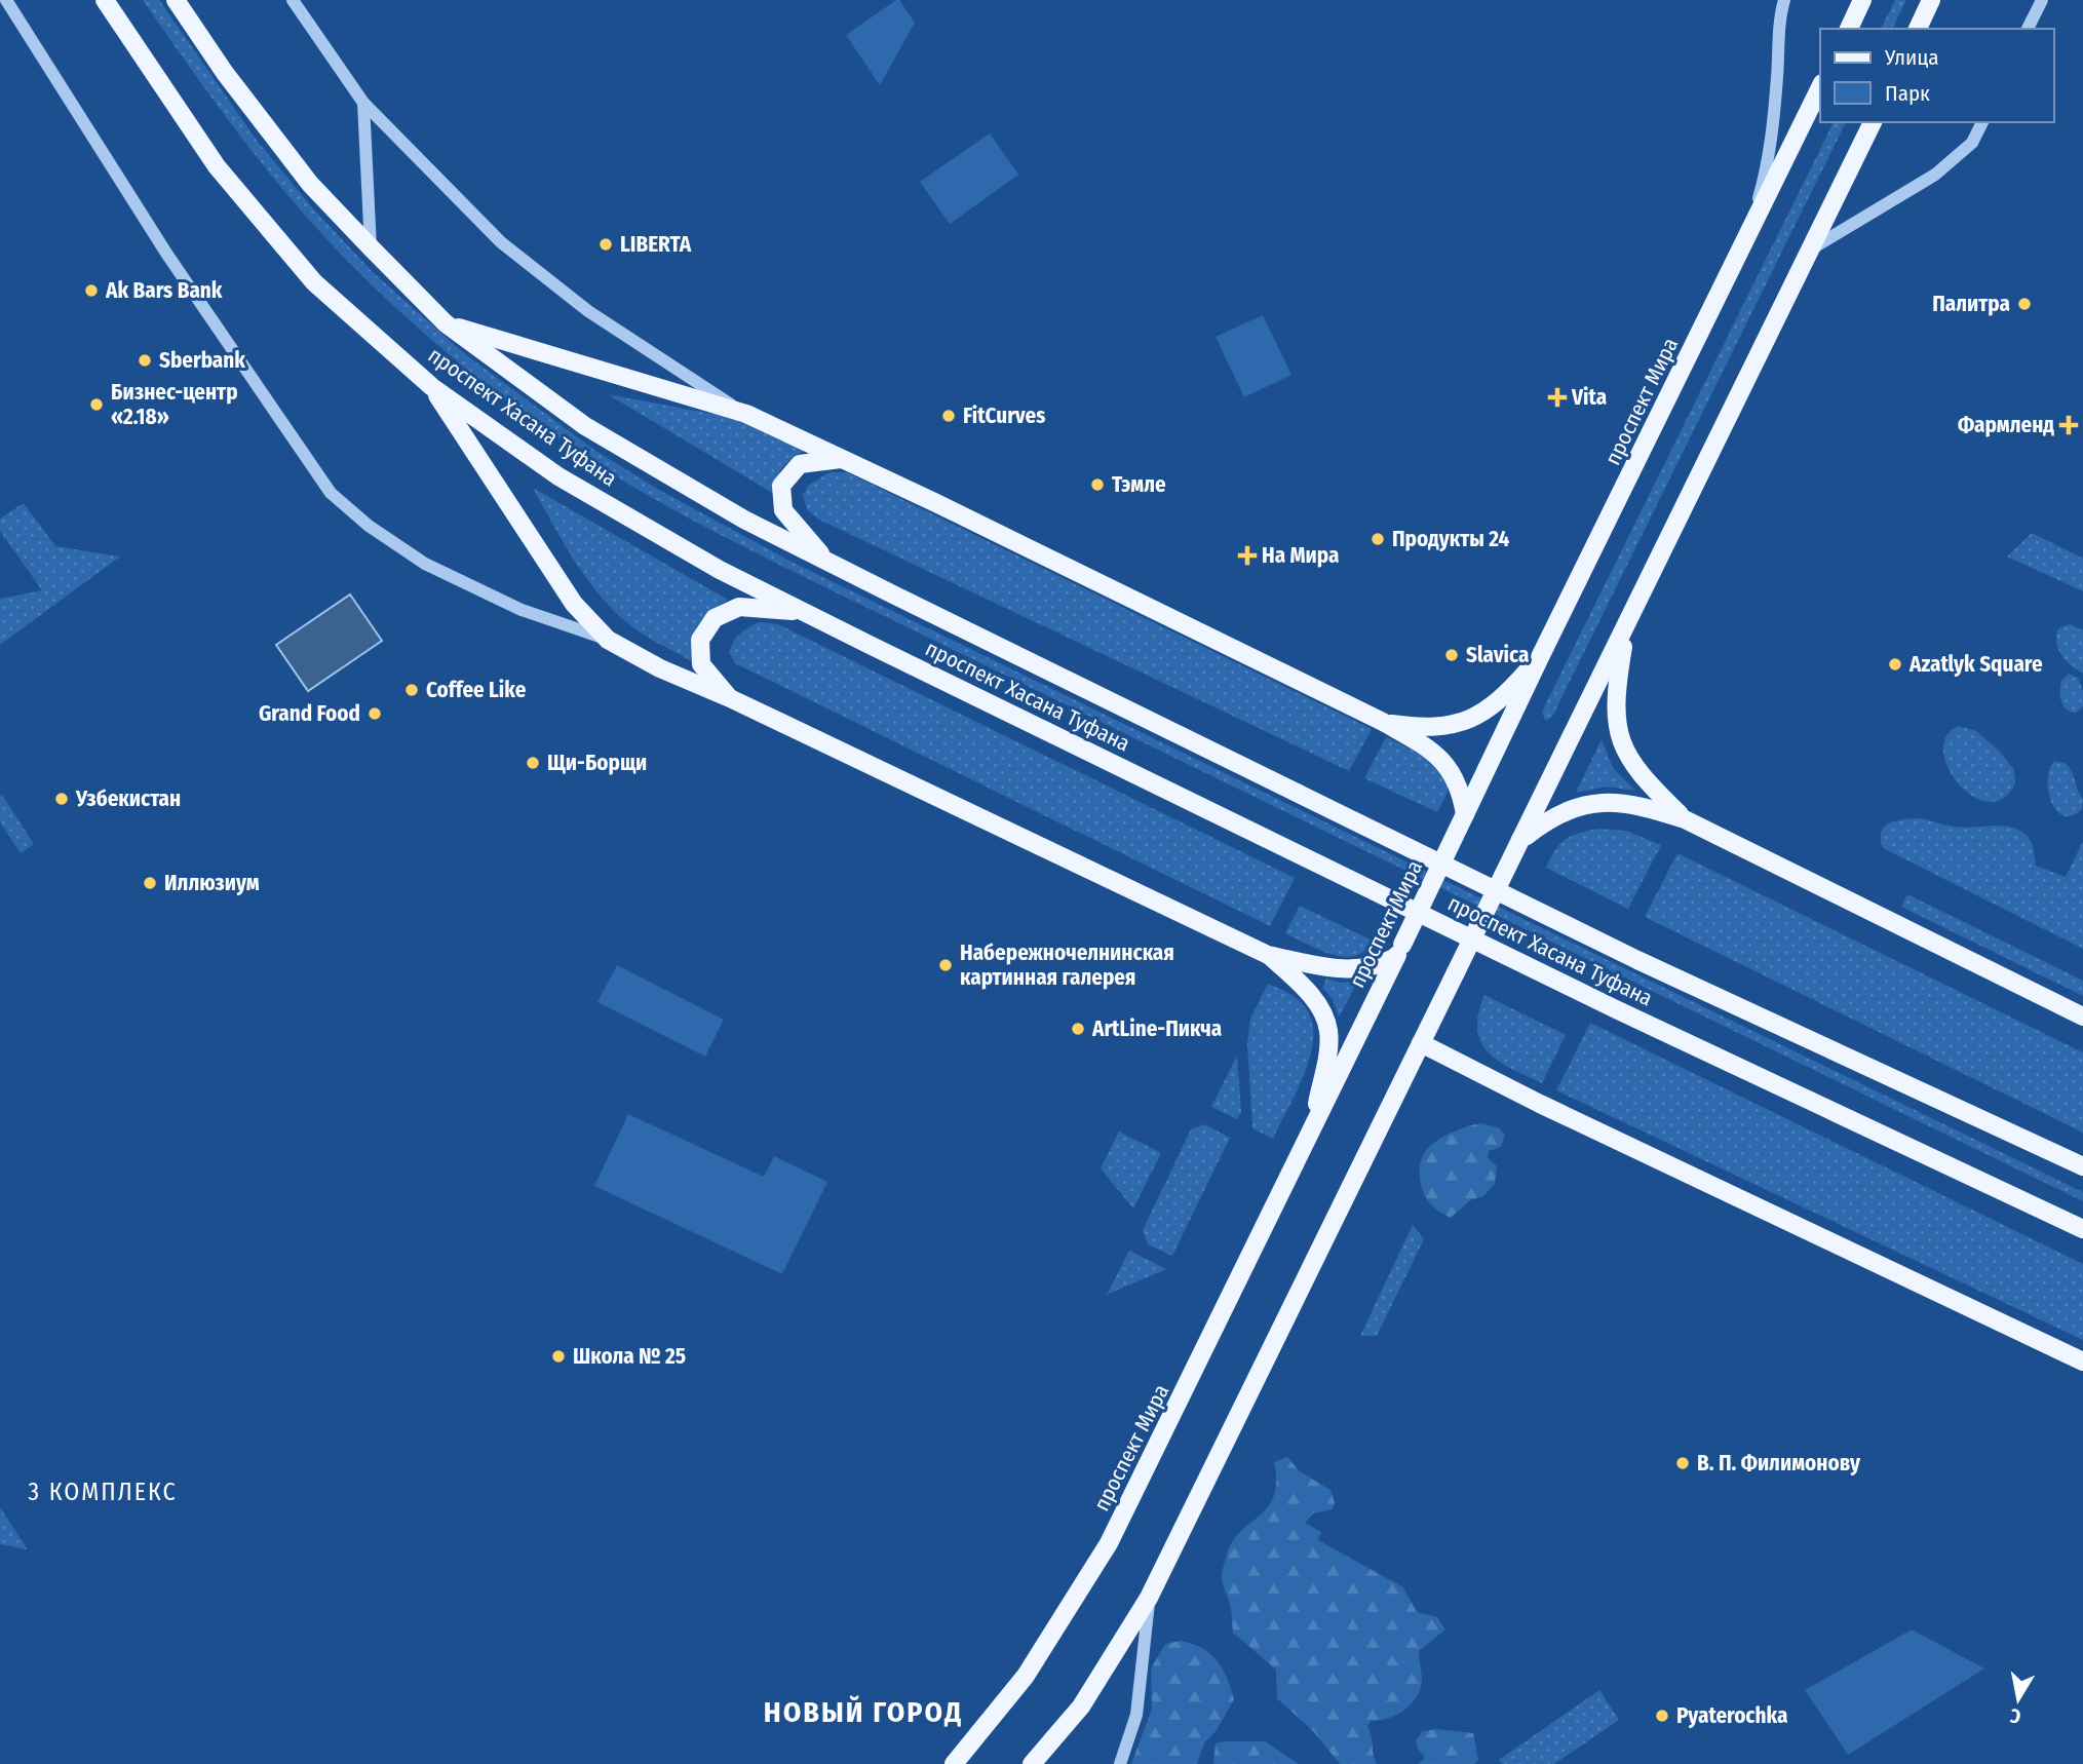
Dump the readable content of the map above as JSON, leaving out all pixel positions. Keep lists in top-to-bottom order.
{
  "streets": {
    "main road": ["проспект Мира", "проспект Хасана Туфана"]
  },
  "districts": ["3 КОМПЛЕКС", "НОВЫЙ ГОРОД"],
  "places": {
    "other": [
      "LIBERTA",
      "Ak Bars Bank",
      "Палитра",
      "Sberbank",
      "Бизнес-центр «2.18»",
      "FitCurves",
      "Тэмле",
      "Продукты 24",
      "Slavica",
      "Azatlyk Square",
      "Coffee Like",
      "Grand Food",
      "Щи-Борщи",
      "Узбекистан",
      "Иллюзиум",
      "Набережночелнинская картинная галерея",
      "ArtLine-Пикча",
      "Школа № 25",
      "В. П. Филимонову",
      "Pyaterochka"
    ],
    "health": ["Vita", "Фармленд", "На Мира"]
  },
  "legend": ["Улица", "Парк"],
  "north": "bottom"
}
